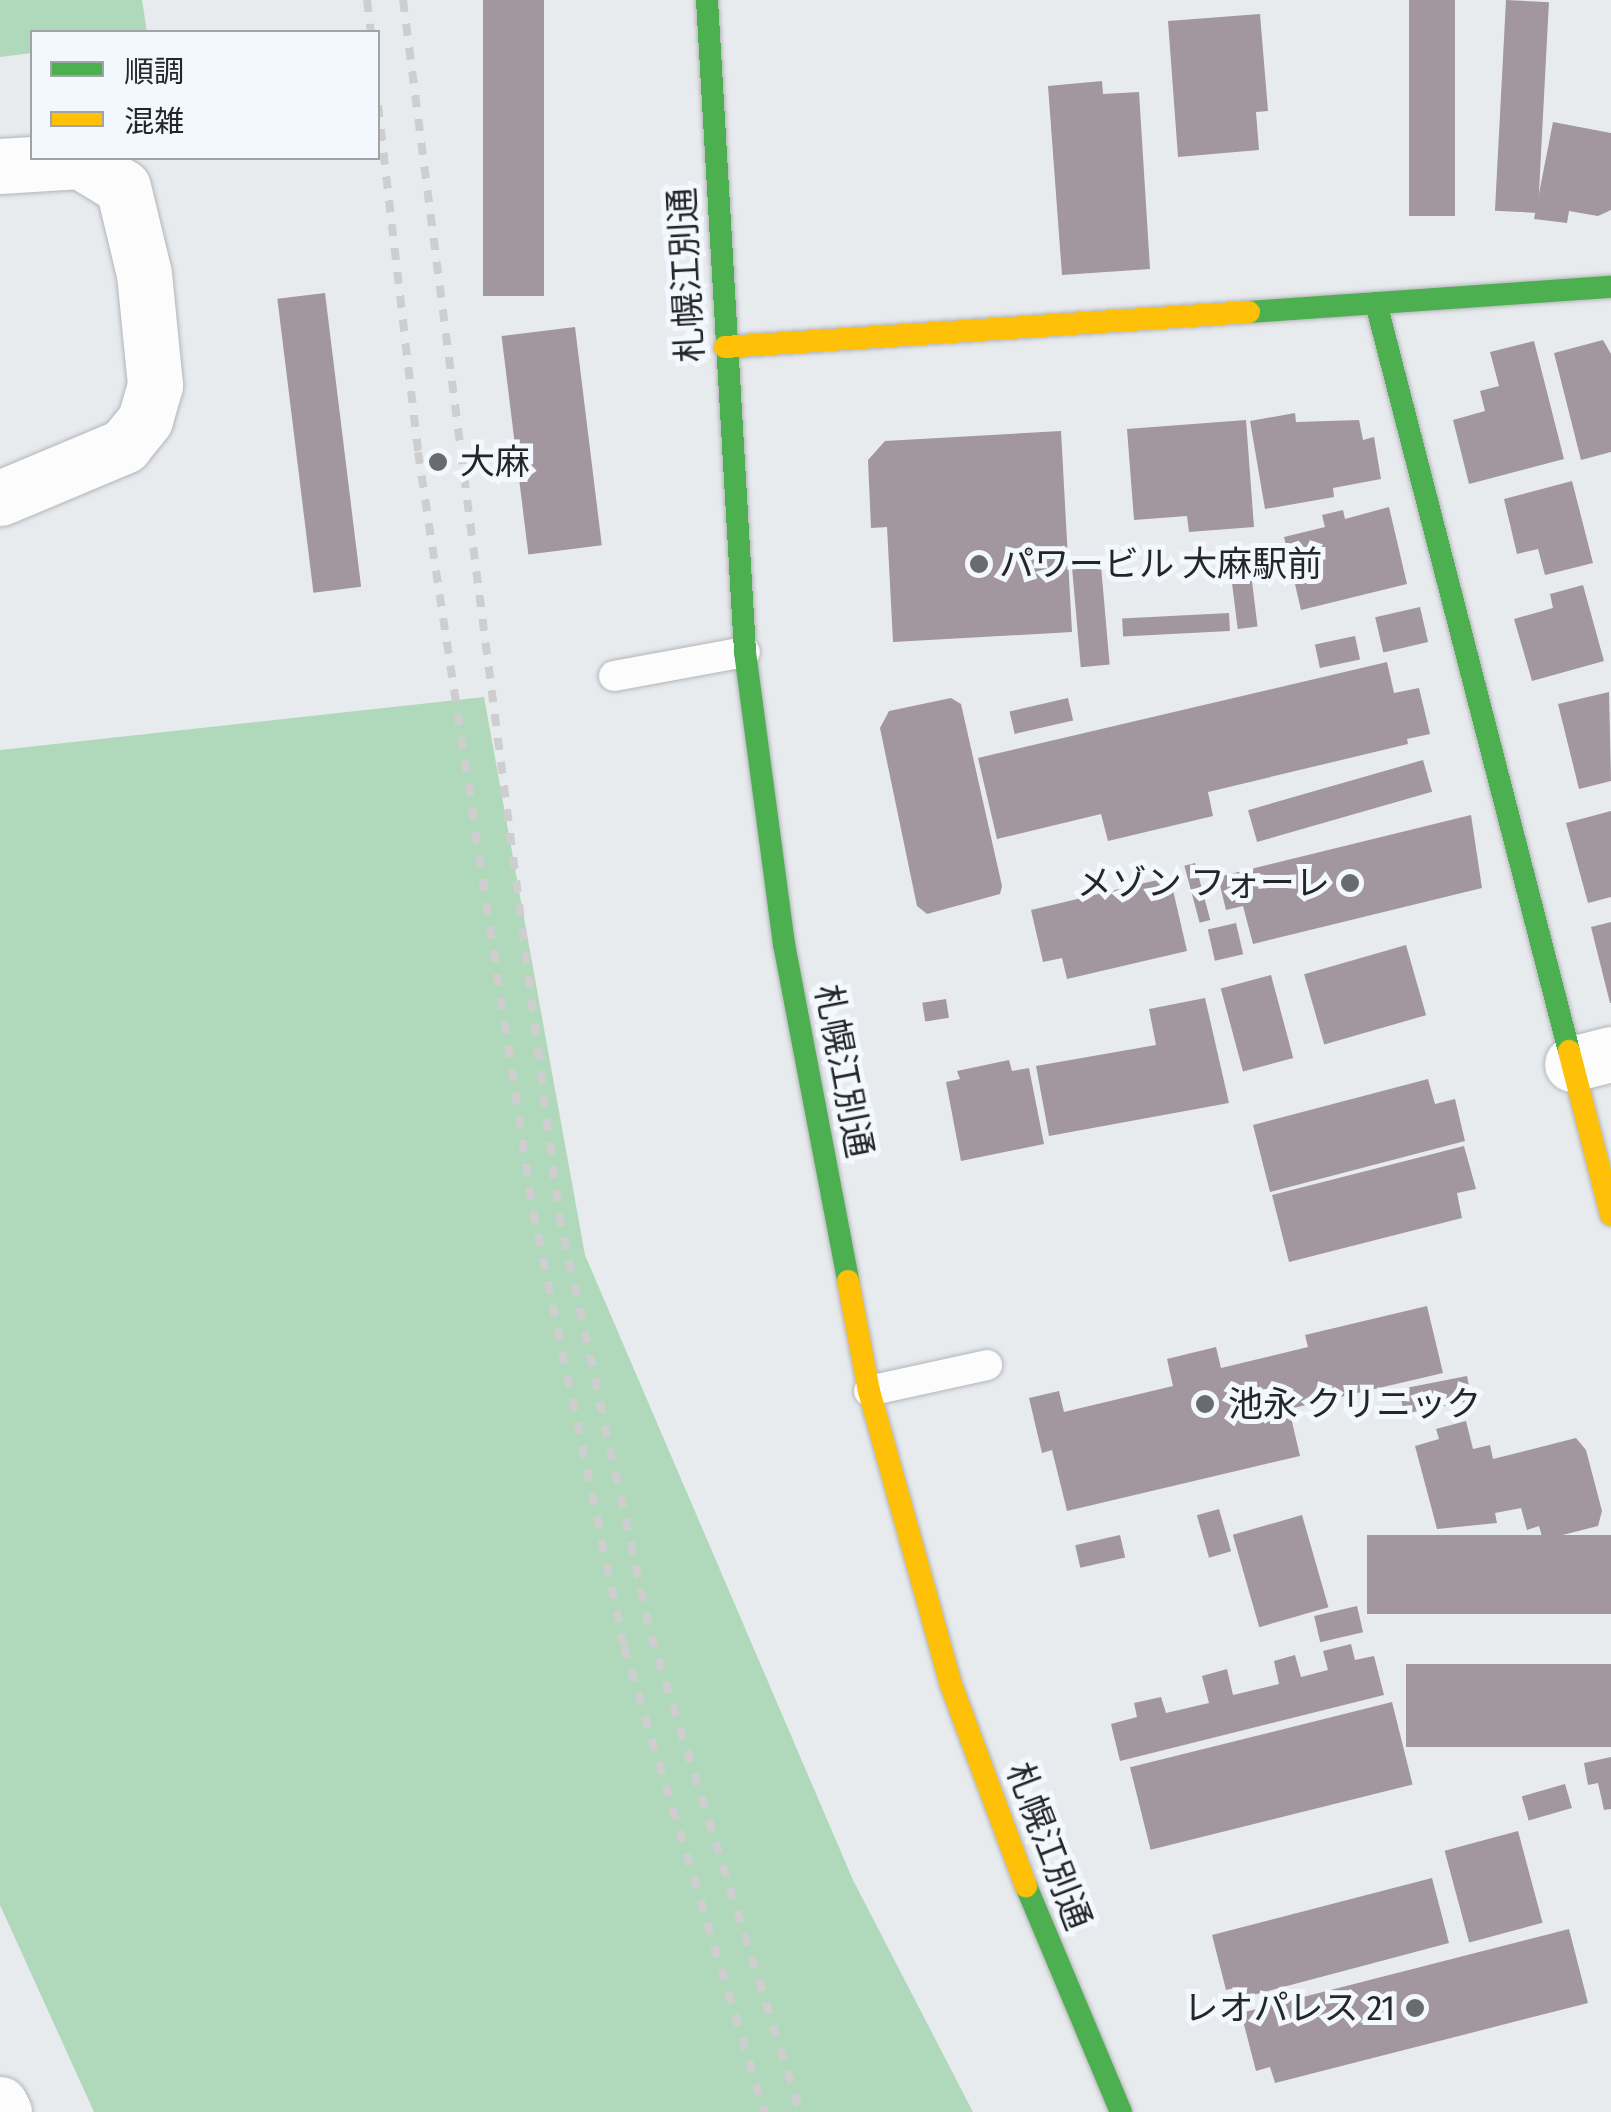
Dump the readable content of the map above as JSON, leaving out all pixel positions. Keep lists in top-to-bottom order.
{
  "streets": {
    "main road": ["札幌江別通"]
  },
  "places": [
    "大麻",
    "パワービル 大麻駅前",
    "メゾン フォーレ",
    "池永 クリニック",
    "レオパレス 21"
  ],
  "legend": ["順調", "混雑"]
}
